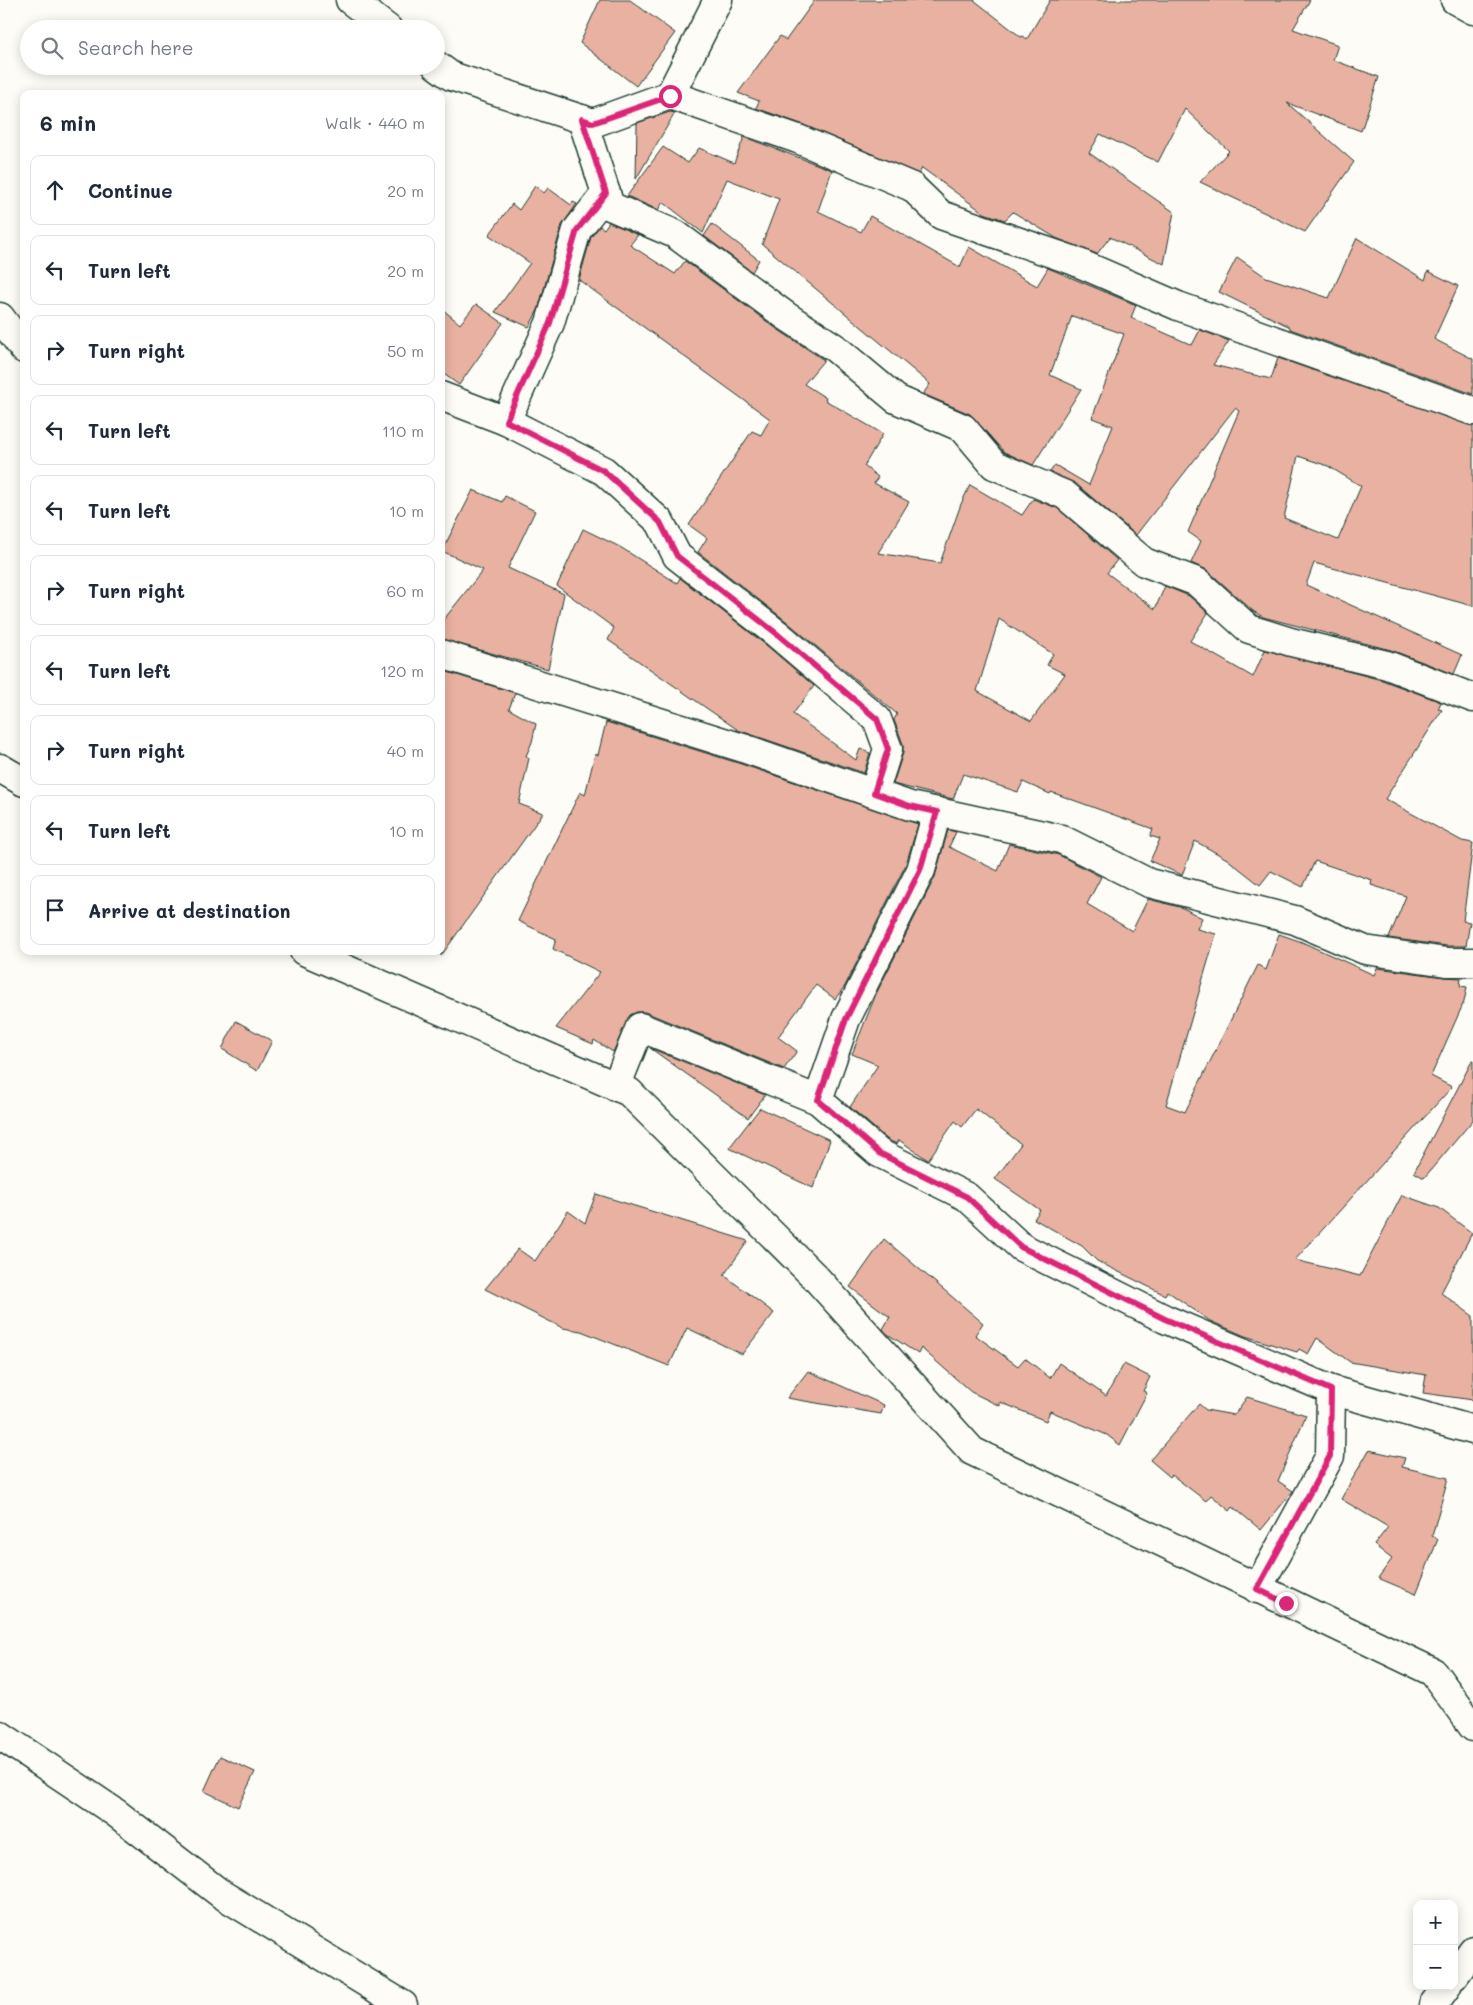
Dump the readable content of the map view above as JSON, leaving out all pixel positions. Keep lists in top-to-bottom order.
{
  "page": {
    "search": "Search here",
    "heading": ["6 min", "Walk · 440 m"],
    "list": [
      ["Continue", "20 m"],
      ["Turn left", "20 m"],
      ["Turn right", "50 m"],
      ["Turn left", "110 m"],
      ["Turn left", "10 m"],
      ["Turn right", "60 m"],
      ["Turn left", "120 m"],
      ["Turn right", "40 m"],
      ["Turn left", "10 m"],
      "Arrive at destination"
    ],
    "map_buttons": ["+", "−"]
  }
}
